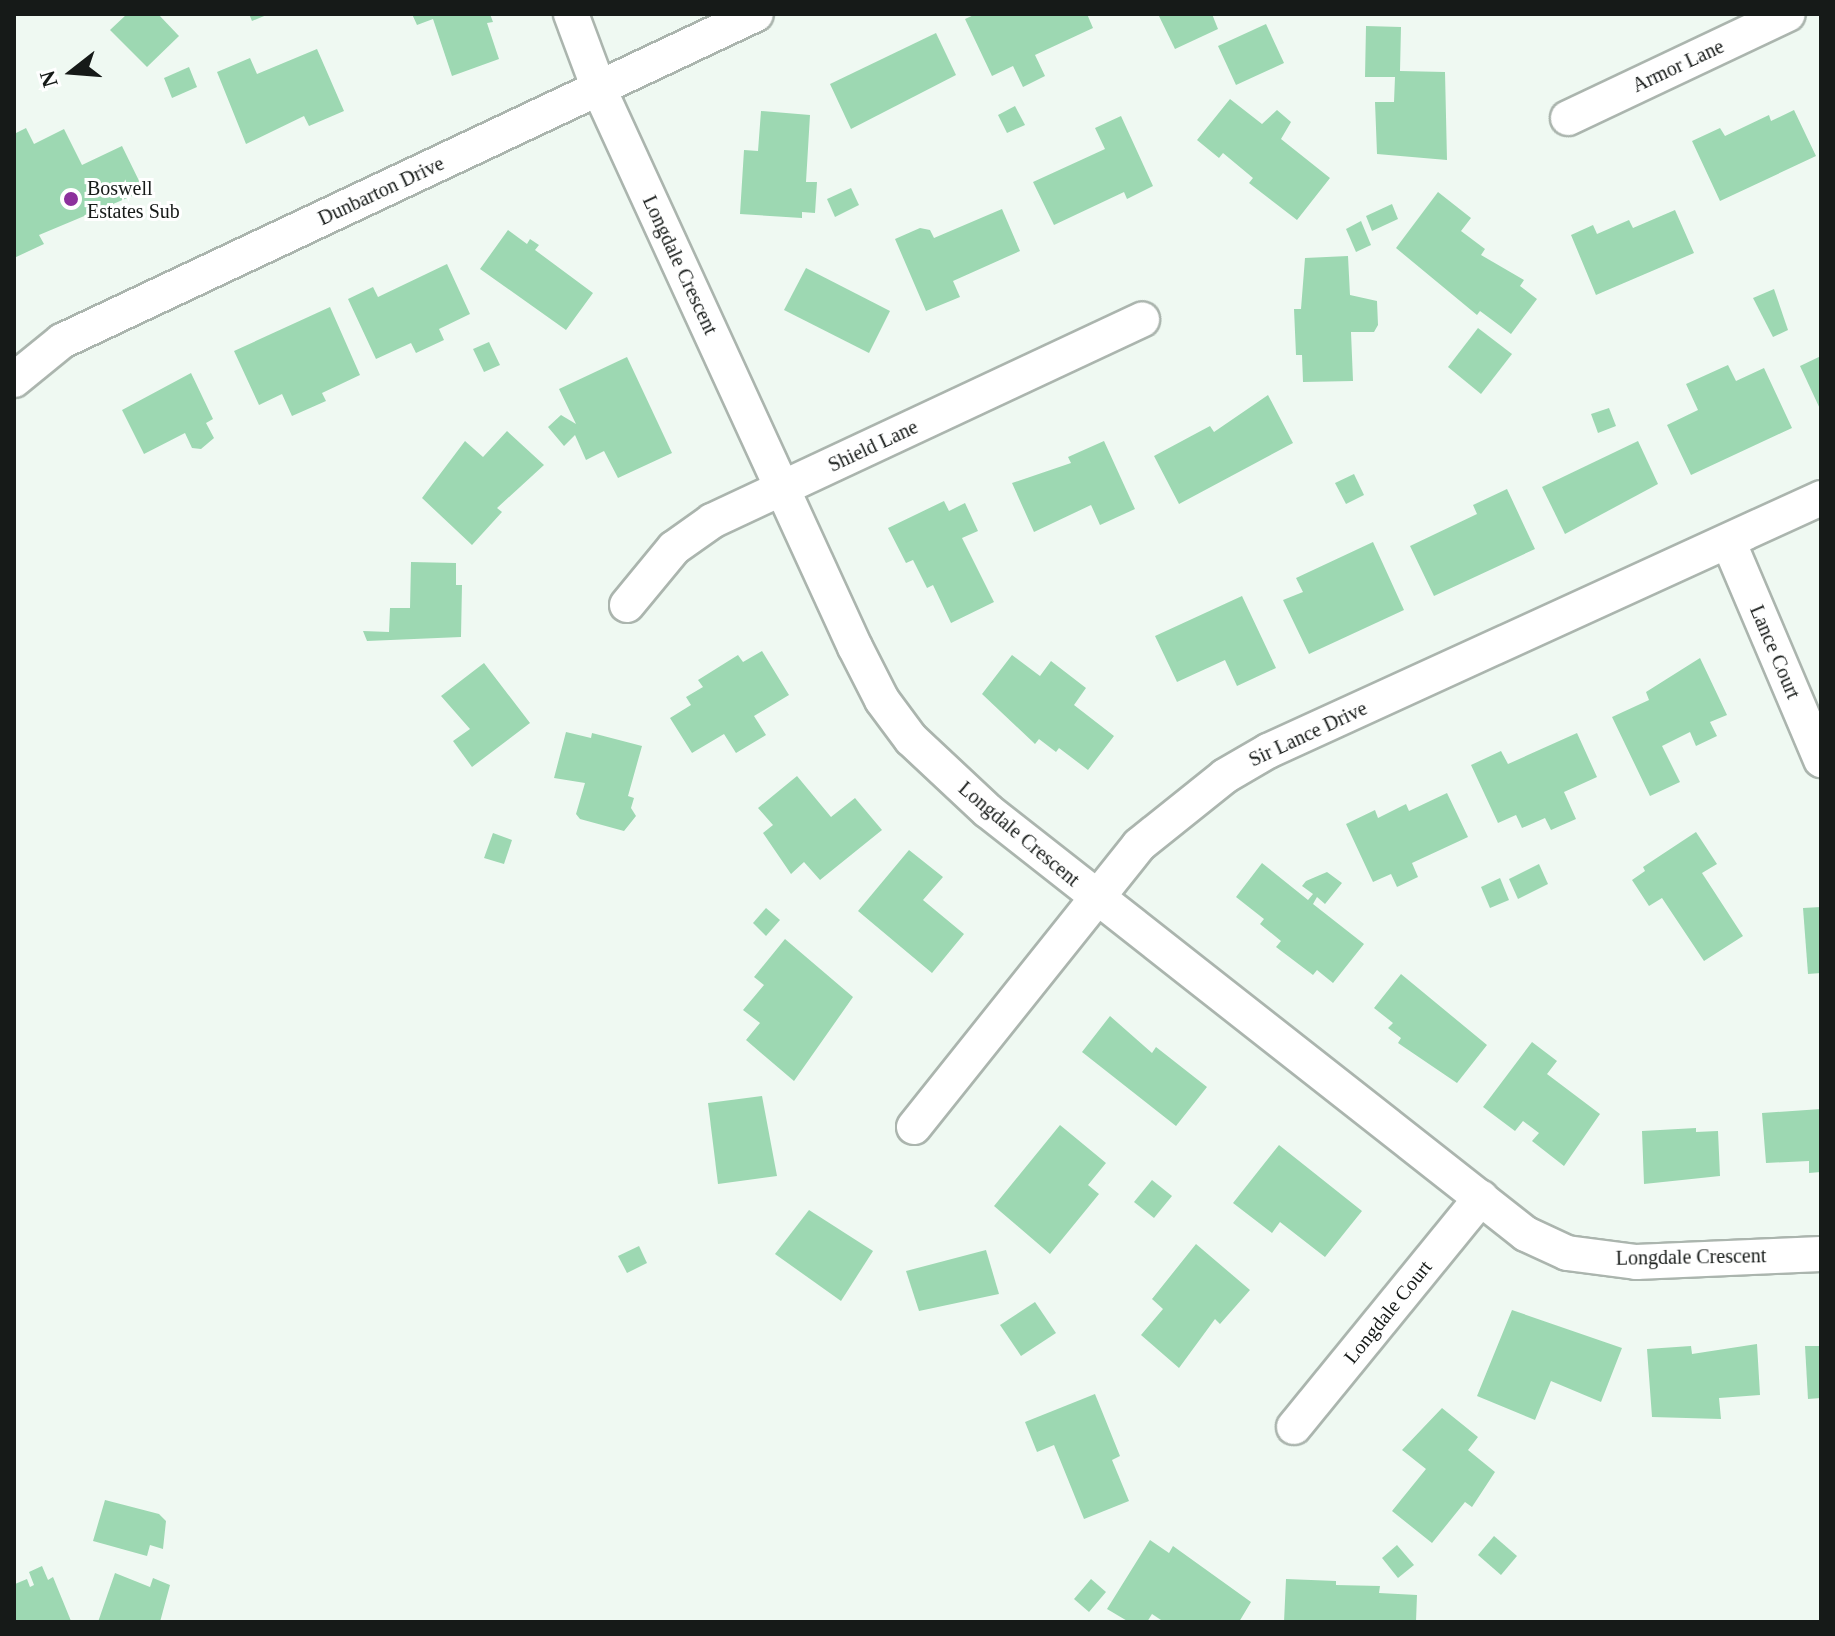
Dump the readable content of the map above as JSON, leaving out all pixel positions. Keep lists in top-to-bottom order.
{
  "streets": {
    "street": [
      "Armor Lane",
      "Dunbarton Drive",
      "Longdale Crescent",
      "Shield Lane",
      "Lance Court",
      "Sir Lance Drive",
      "Longdale Court"
    ]
  },
  "crossings": [
    ["Dunbarton Drive", "Longdale Crescent"],
    ["Longdale Crescent", "Shield Lane"],
    ["Longdale Crescent", "Sir Lance Drive"],
    ["Longdale Crescent", "Longdale Court"],
    ["Lance Court", "Sir Lance Drive"]
  ],
  "places": ["Boswell Estates Sub"],
  "north": "left"
}
